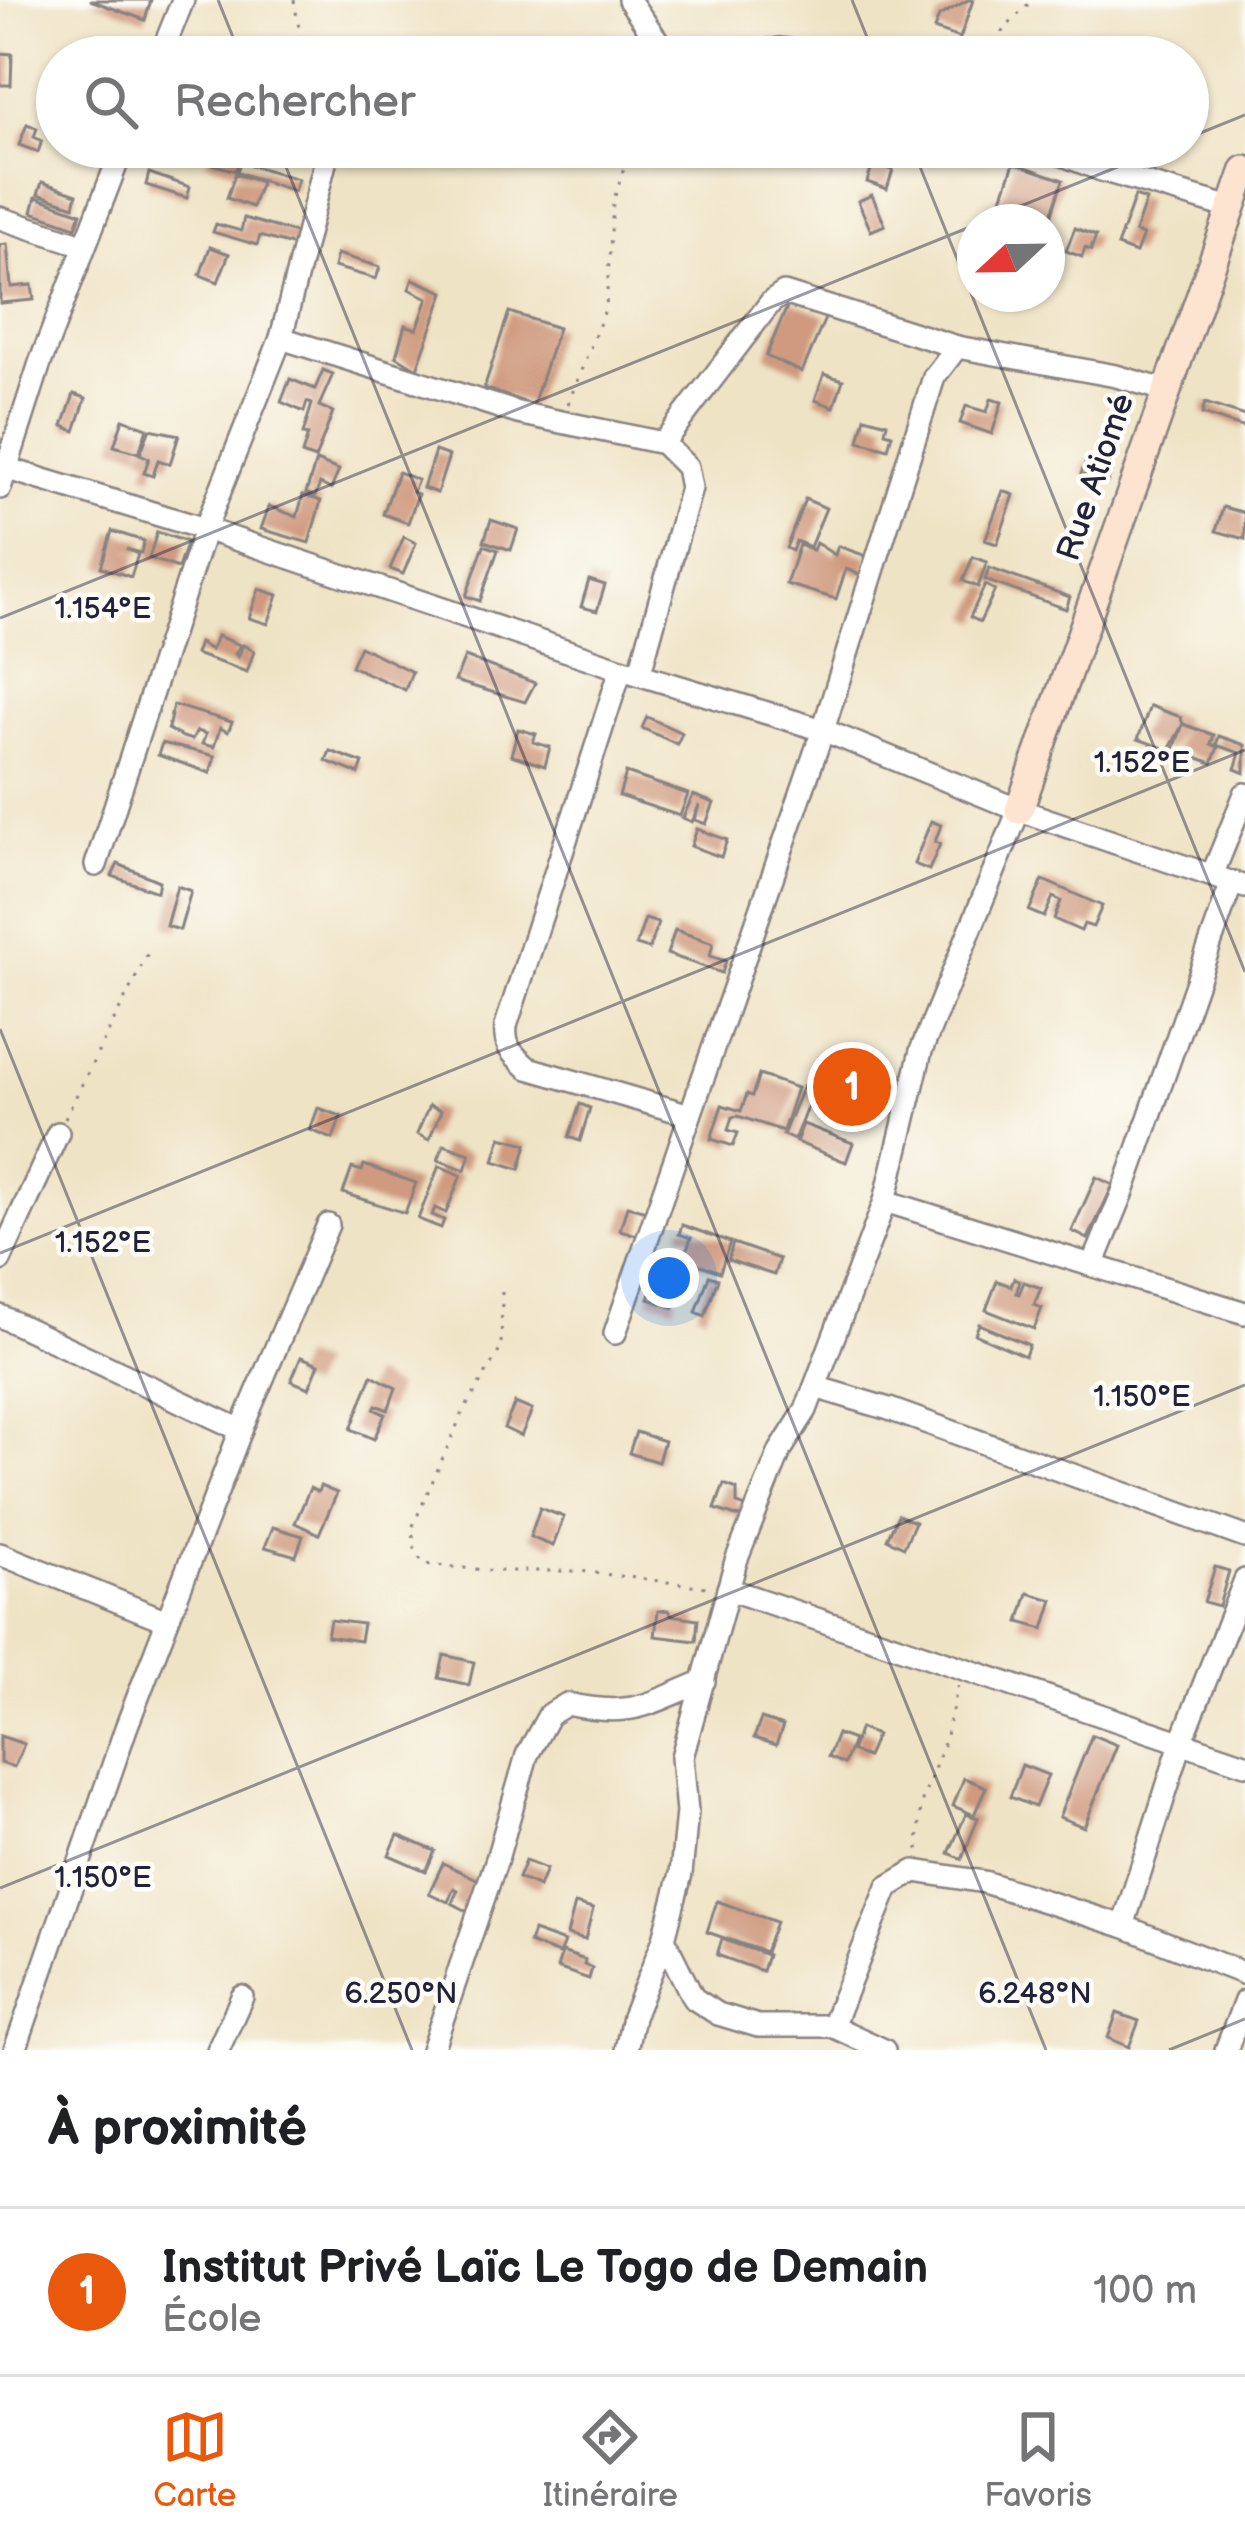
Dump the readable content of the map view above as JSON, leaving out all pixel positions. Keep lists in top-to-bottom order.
{
  "streets": {
    "street": ["Rue Atiomé"]
  },
  "north": "left",
  "page": {
    "search": "Rechercher",
    "pins": "1",
    "heading": "À proximité",
    "list": [
      {
        "mark": "1",
        "name": "Institut Privé Laïc Le Togo de Demain",
        "note": "École",
        "value": "100 m"
      }
    ],
    "nav": ["Carte", "Itinéraire", "Favoris"]
  },
  "coordinates": [
    "1.154°E",
    "1.152°E",
    "1.150°E",
    "6.250°N",
    "6.248°N"
  ]
}
